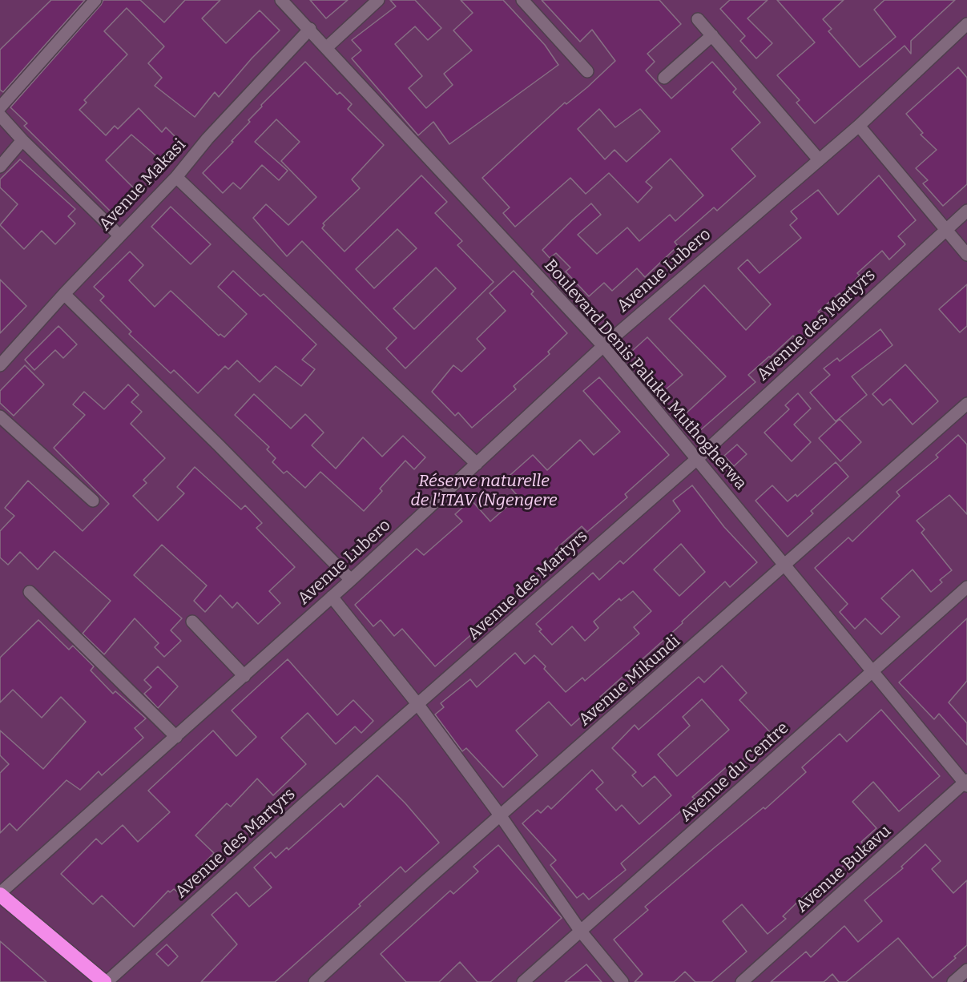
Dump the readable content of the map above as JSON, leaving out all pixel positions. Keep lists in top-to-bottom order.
{
  "streets": {
    "street": [
      "Avenue Makasi",
      "Avenue Lubero",
      "Avenue des Martyrs",
      "Boulevard Denis Paluku Muthogherwa",
      "Avenue Mikundi",
      "Avenue du Centre",
      "Avenue Bukavu"
    ]
  },
  "crossings": [
    ["Avenue Makasi", "Boulevard Denis Paluku Muthogherwa"],
    ["Avenue Lubero", "Boulevard Denis Paluku Muthogherwa"],
    ["Avenue des Martyrs", "Boulevard Denis Paluku Muthogherwa"],
    ["Boulevard Denis Paluku Muthogherwa", "Avenue Mikundi"],
    ["Boulevard Denis Paluku Muthogherwa", "Avenue du Centre"],
    ["Boulevard Denis Paluku Muthogherwa", "Avenue Bukavu"]
  ],
  "parks": ["Réserve naturelle de l'ITAV (Ngengere"]
}
